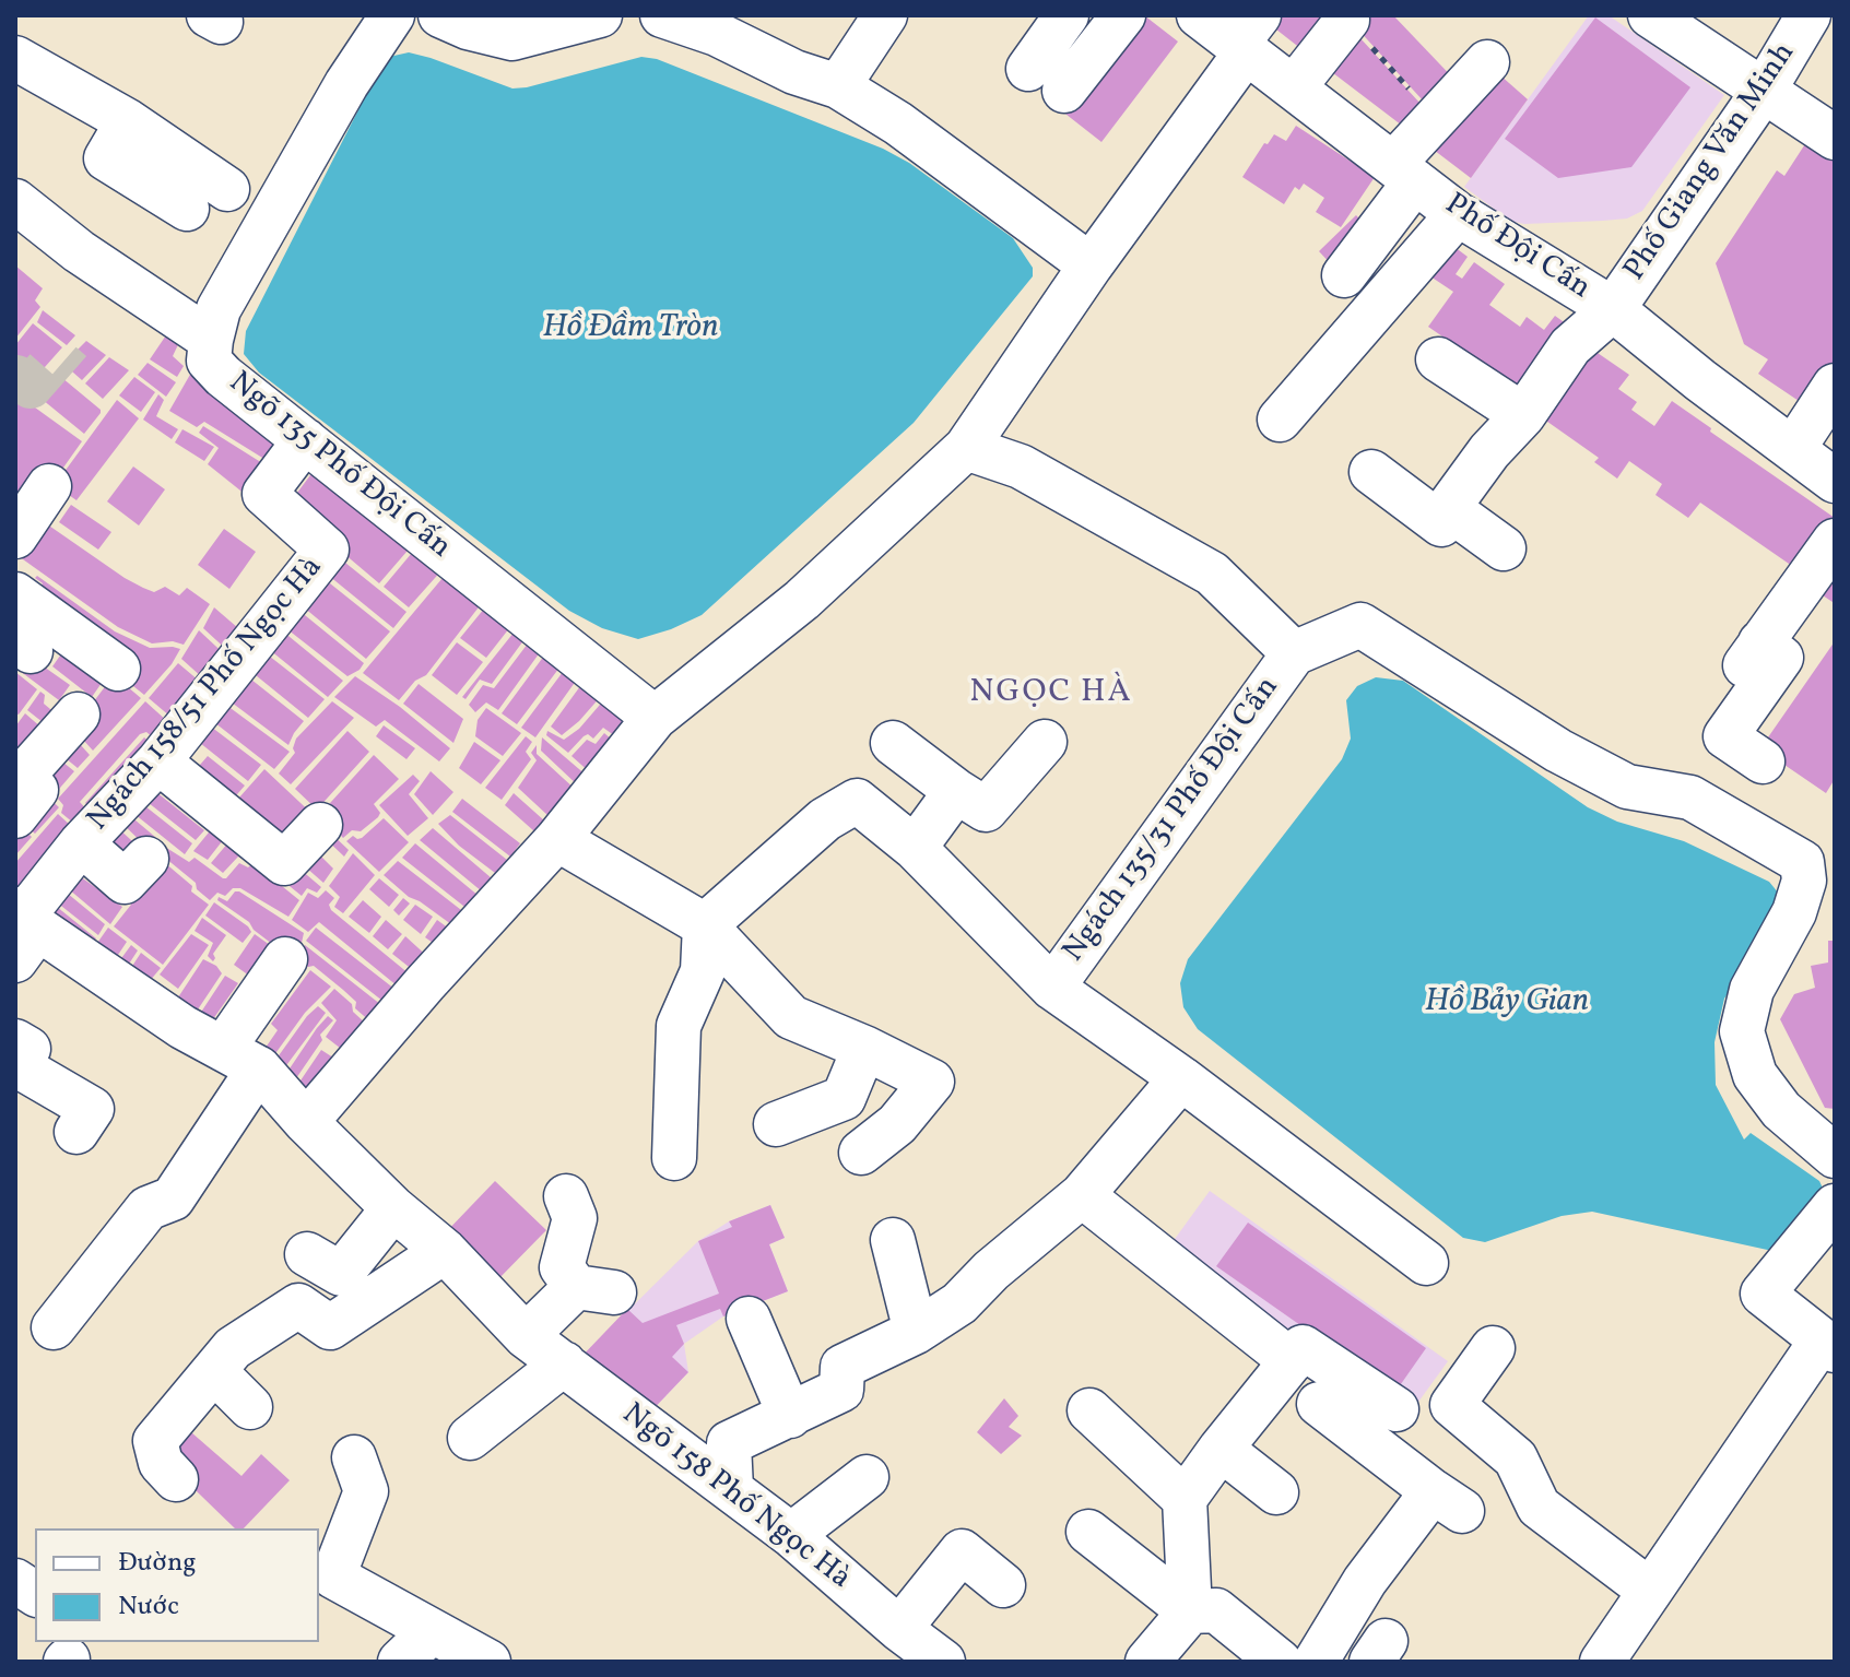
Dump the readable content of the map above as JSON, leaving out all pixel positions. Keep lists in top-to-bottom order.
{
  "streets": {
    "street": [
      "Phố Giang Văn Minh",
      "Phố Đội Cấn",
      "Ngõ 135 Phố Đội Cấn",
      "Ngách 158/51 Phố Ngọc Hà",
      "Ngách 135/31 Phố Đội Cấn",
      "Ngõ 158 Phố Ngọc Hà"
    ]
  },
  "crossings": [
    ["Phố Giang Văn Minh", "Phố Đội Cấn"],
    ["Ngõ 135 Phố Đội Cấn", "Ngách 158/51 Phố Ngọc Hà"],
    ["Ngách 158/51 Phố Ngọc Hà", "Ngõ 158 Phố Ngọc Hà"]
  ],
  "districts": ["NGỌC HÀ"],
  "water": ["Hồ Đầm Tròn", "Hồ Bảy Gian"],
  "legend": ["Đường", "Nước"]
}
